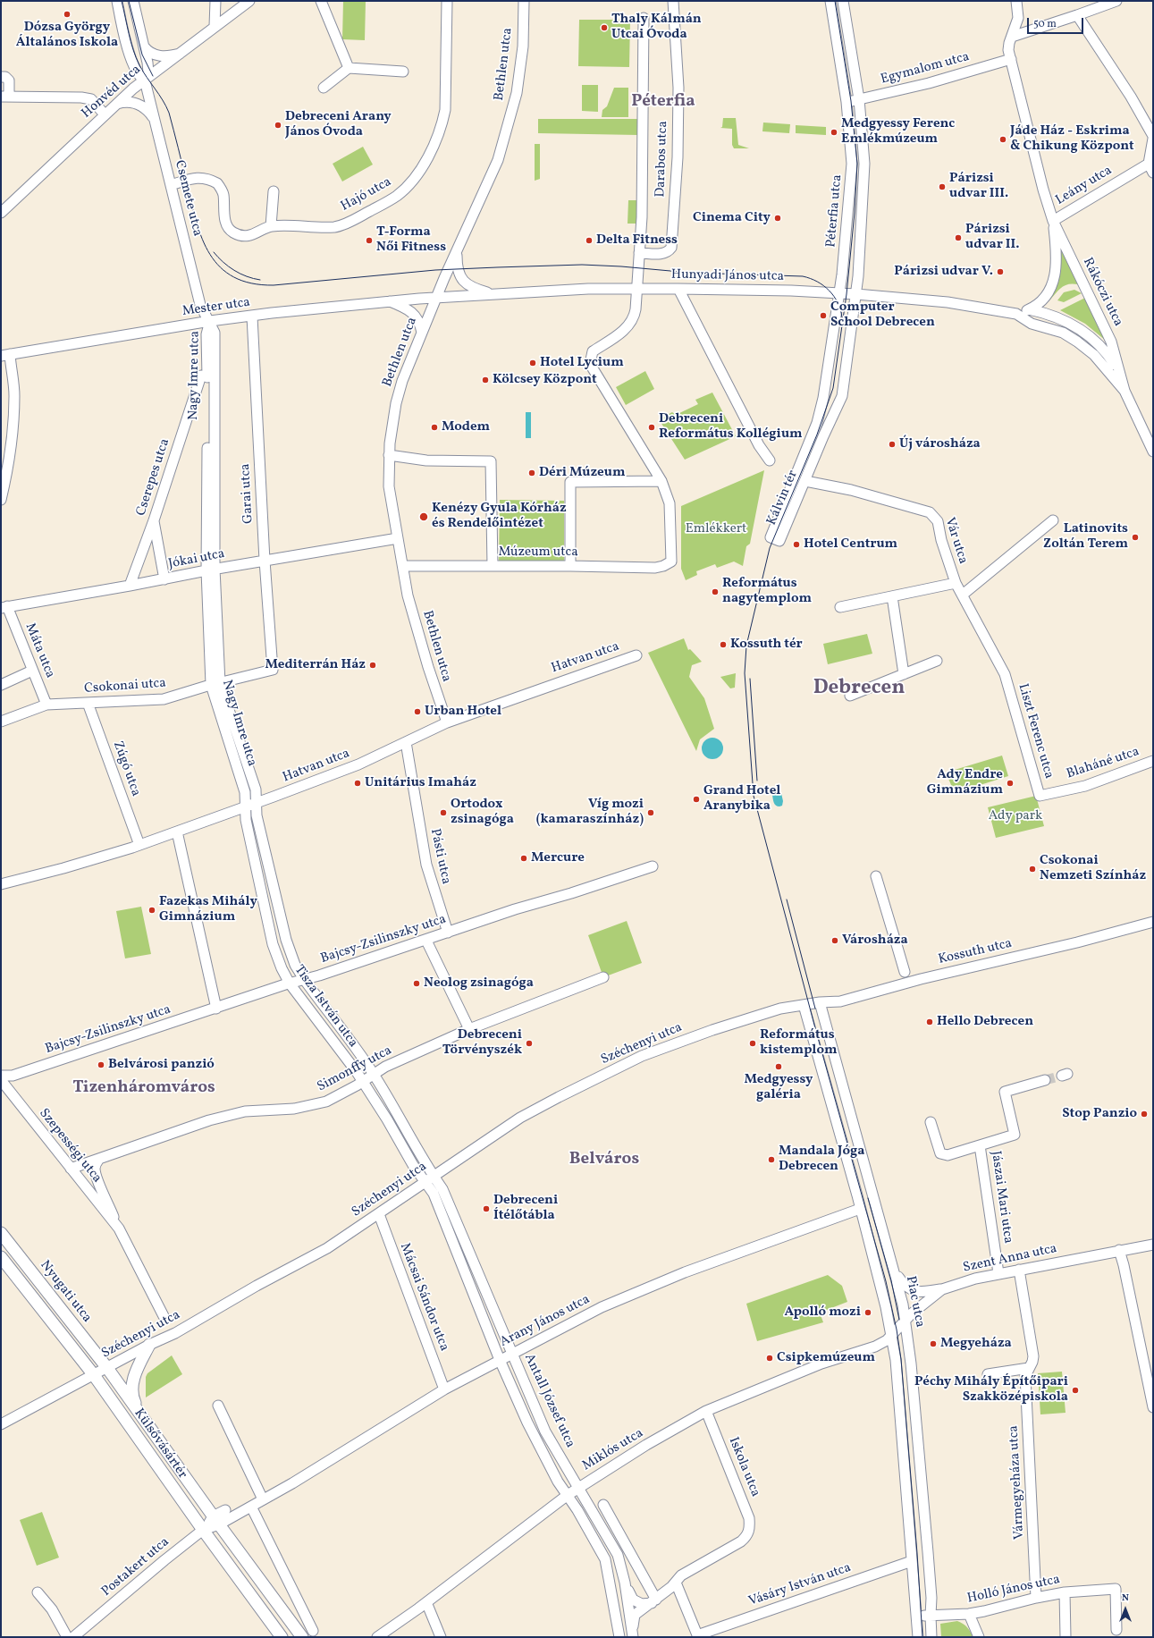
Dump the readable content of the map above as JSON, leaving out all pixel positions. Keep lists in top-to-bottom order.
{
  "streets": {
    "main road": ["Nyugati utca", "Külsővásártér"],
    "street": [
      "Bethlen utca",
      "Egymalom utca",
      "Honvéd utca",
      "Darabos utca",
      "Leány utca",
      "Hajó utca",
      "Csemete utca",
      "Péterfia utca",
      "Hunyadi János utca",
      "Rákóczi utca",
      "Mester utca",
      "Nagy Imre utca",
      "Cserepes utca",
      "Garai utca",
      "Kálvin tér",
      "Vár utca",
      "Múzeum utca",
      "Jókai utca",
      "Máta utca",
      "Hatvan utca",
      "Csokonai utca",
      "Liszt Ferenc utca",
      "Blaháné utca",
      "Zúgó utca",
      "Pásti utca",
      "Bajcsy-Zsilinszky utca",
      "Kossuth utca",
      "Tisza István utca",
      "Széchenyi utca",
      "Simonffy utca",
      "Szepességi utca",
      "Jászai Mari utca",
      "Szent Anna utca",
      "Mácsai Sándor utca",
      "Piac utca",
      "Arany János utca",
      "Antall József utca",
      "Miklós utca",
      "Iskola utca",
      "Vármegyeháza utca",
      "Postakert utca",
      "Vásáry István utca",
      "Holló János utca"
    ]
  },
  "crossings": [
    ["Bethlen utca", "Hunyadi János utca"],
    ["Bethlen utca", "Mester utca"],
    ["Bethlen utca", "Múzeum utca"],
    ["Bethlen utca", "Jókai utca"],
    ["Bethlen utca", "Hatvan utca"],
    ["Egymalom utca", "Péterfia utca"],
    ["Egymalom utca", "Rákóczi utca"],
    ["Honvéd utca", "Csemete utca"],
    ["Leány utca", "Rákóczi utca"],
    ["Hajó utca", "Csemete utca"],
    ["Csemete utca", "Mester utca"],
    ["Csemete utca", "Nagy Imre utca"],
    ["Péterfia utca", "Hunyadi János utca"],
    ["Péterfia utca", "Kálvin tér"],
    ["Hunyadi János utca", "Rákóczi utca"],
    ["Hunyadi János utca", "Mester utca"],
    ["Mester utca", "Nagy Imre utca"],
    ["Mester utca", "Garai utca"],
    ["Nagy Imre utca", "Jókai utca"],
    ["Nagy Imre utca", "Hatvan utca"],
    ["Nagy Imre utca", "Csokonai utca"],
    ["Nagy Imre utca", "Tisza István utca"],
    ["Cserepes utca", "Jókai utca"],
    ["Garai utca", "Jókai utca"],
    ["Garai utca", "Csokonai utca"],
    ["Kálvin tér", "Vár utca"],
    ["Vár utca", "Liszt Ferenc utca"],
    ["Jókai utca", "Máta utca"],
    ["Máta utca", "Csokonai utca"],
    ["Hatvan utca", "Zúgó utca"],
    ["Hatvan utca", "Pásti utca"],
    ["Hatvan utca", "Tisza István utca"],
    ["Csokonai utca", "Zúgó utca"],
    ["Liszt Ferenc utca", "Blaháné utca"],
    ["Pásti utca", "Bajcsy-Zsilinszky utca"],
    ["Bajcsy-Zsilinszky utca", "Tisza István utca"],
    ["Kossuth utca", "Széchenyi utca"],
    ["Kossuth utca", "Piac utca"],
    ["Tisza István utca", "Széchenyi utca"],
    ["Tisza István utca", "Simonffy utca"],
    ["Tisza István utca", "Antall József utca"],
    ["Széchenyi utca", "Nyugati utca"],
    ["Széchenyi utca", "Mácsai Sándor utca"],
    ["Széchenyi utca", "Antall József utca"],
    ["Széchenyi utca", "Külsővásártér"],
    ["Simonffy utca", "Szepességi utca"],
    ["Jászai Mari utca", "Szent Anna utca"],
    ["Szent Anna utca", "Piac utca"],
    ["Szent Anna utca", "Miklós utca"],
    ["Szent Anna utca", "Vármegyeháza utca"],
    ["Nyugati utca", "Külsővásártér"],
    ["Mácsai Sándor utca", "Arany János utca"],
    ["Piac utca", "Holló János utca"],
    ["Arany János utca", "Antall József utca"],
    ["Antall József utca", "Miklós utca"],
    ["Külsővásártér", "Postakert utca"],
    ["Miklós utca", "Iskola utca"],
    ["Vármegyeháza utca", "Holló János utca"]
  ],
  "districts": [
    "Péterfia",
    "Debrecen",
    "Tizenháromváros",
    "Belváros"
  ],
  "parks": ["Emlékkert", "Ady park"],
  "places": [
    "Dózsa György Általános Iskola",
    "Thaly Kálmán Utcai Óvoda",
    "Debreceni Arany János Óvoda",
    "Medgyessy Ferenc Emlékmúzeum",
    "Jáde Ház - Eskrima & Chikung Központ",
    "Párizsi udvar III.",
    "Cinema City",
    "Párizsi udvar II.",
    "T-Forma Női Fitness",
    "Delta Fitness",
    "Párizsi udvar V.",
    "Computer School Debrecen",
    "Hotel Lycium",
    "Kölcsey Központ",
    "Modem",
    "Debreceni Református Kollégium",
    "Új városháza",
    "Déri Múzeum",
    "Kenézy Gyula Kórház és Rendelőintézet",
    "Latinovits Zoltán Terem",
    "Hotel Centrum",
    "Református nagytemplom",
    "Kossuth tér",
    "Mediterrán Ház",
    "Urban Hotel",
    "Unitárius Imaház",
    "Ady Endre Gimnázium",
    "Grand Hotel Aranybika",
    "Ortodox zsinagóga",
    "Víg mozi (kamaraszínház)",
    "Mercure",
    "Csokonai Nemzeti Színház",
    "Fazekas Mihály Gimnázium",
    "Városháza",
    "Neolog zsinagóga",
    "Hello Debrecen",
    "Debreceni Törvényszék",
    "Református kistemplom",
    "Belvárosi panzió",
    "Medgyessy galéria",
    "Stop Panzio",
    "Mandala Jóga Debrecen",
    "Debreceni Ítélőtábla",
    "Apolló mozi",
    "Megyeháza",
    "Csipkemúzeum",
    "Péchy Mihály Építőipari Szakközépiskola"
  ],
  "scale_bar": "50 m",
  "north": "top"
}
